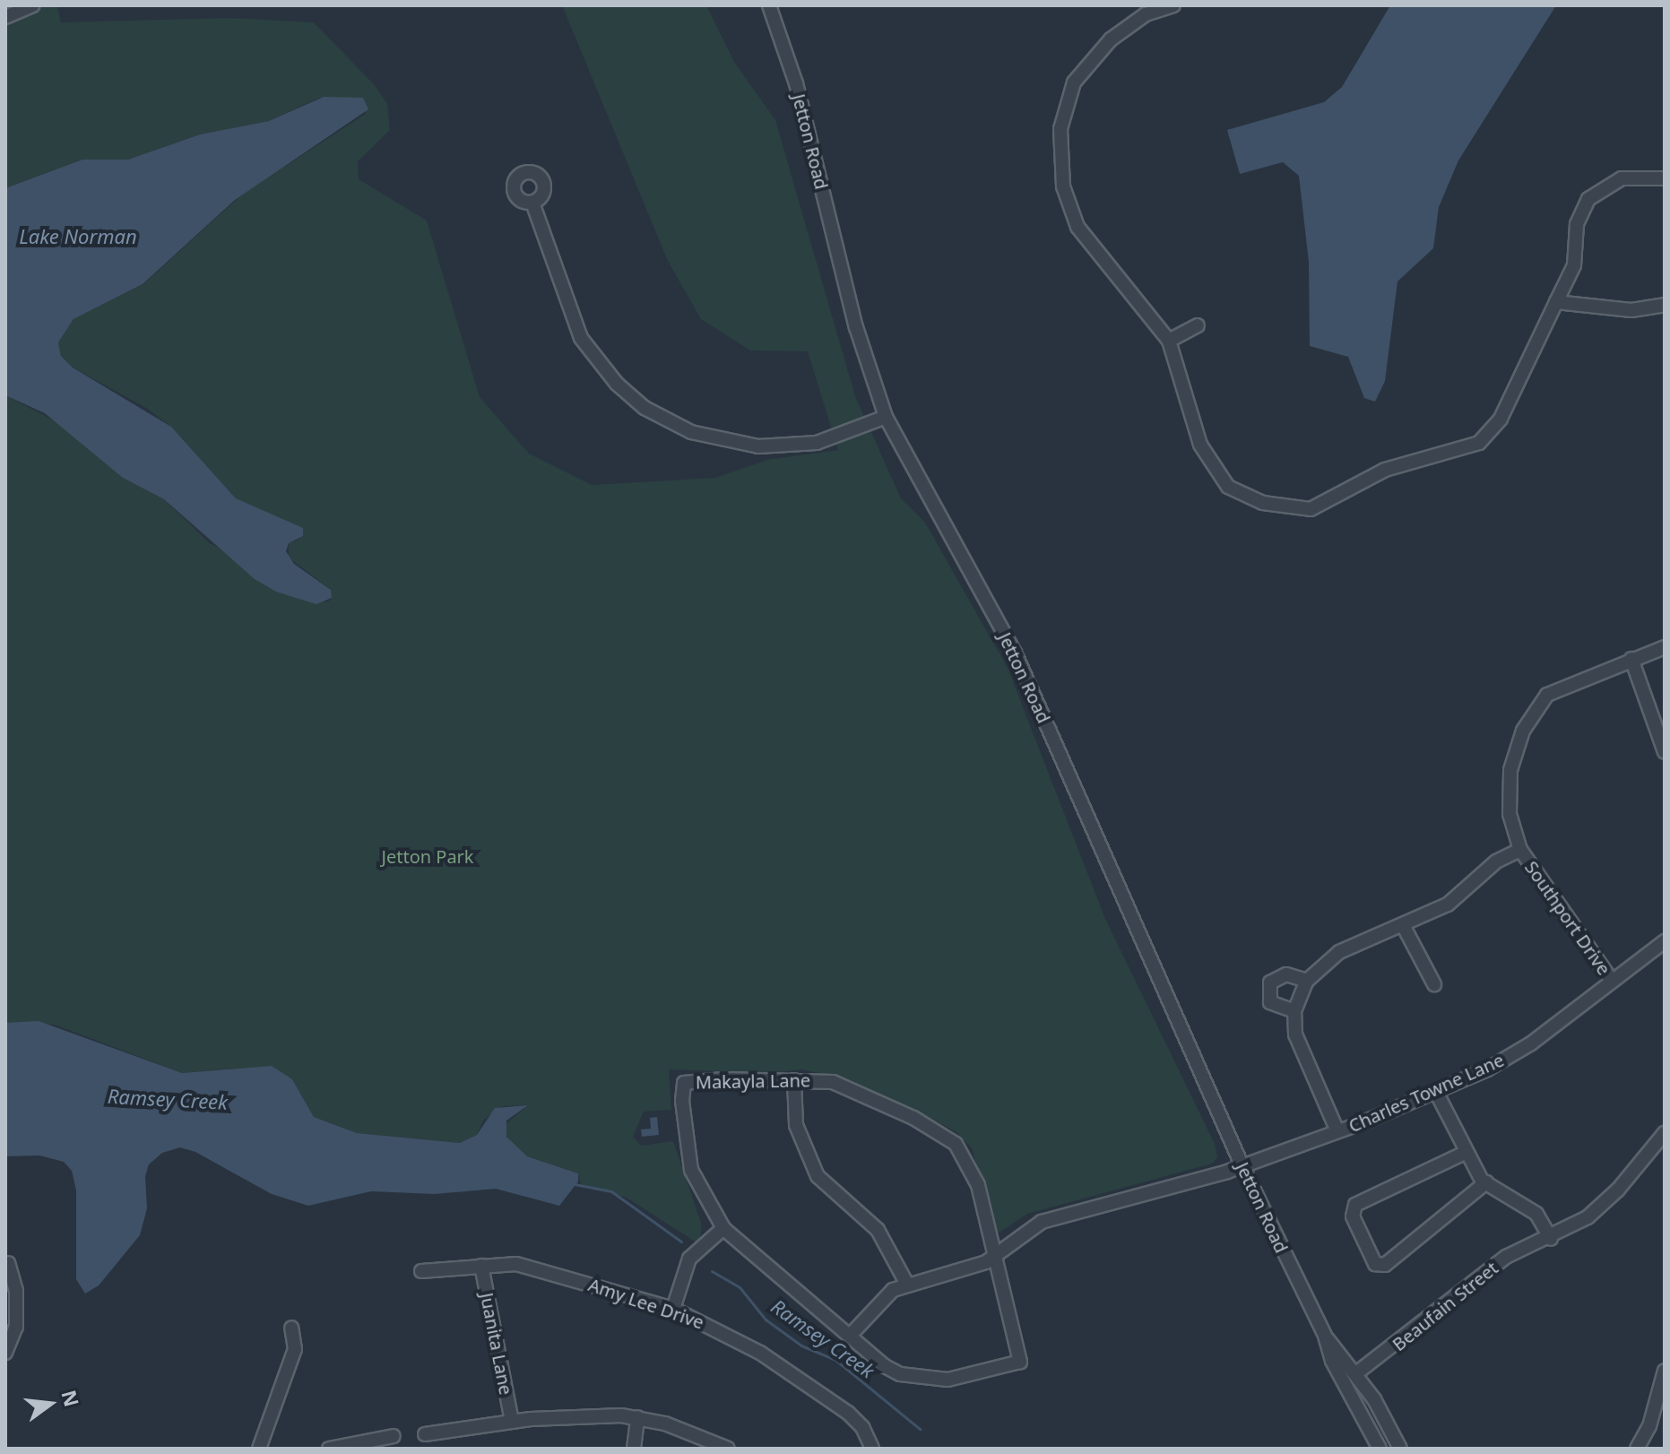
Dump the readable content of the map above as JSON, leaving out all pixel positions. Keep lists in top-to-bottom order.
{
  "streets": {
    "street": [
      "Jetton Road",
      "Southport Drive",
      "Makayla Lane",
      "Charles Towne Lane",
      "Amy Lee Drive",
      "Beaufain Street",
      "Juanita Lane"
    ]
  },
  "crossings": [
    ["Jetton Road", "Charles Towne Lane"],
    ["Jetton Road", "Beaufain Street"],
    ["Southport Drive", "Charles Towne Lane"],
    ["Makayla Lane", "Charles Towne Lane"],
    ["Amy Lee Drive", "Juanita Lane"]
  ],
  "water": ["Lake Norman", "Ramsey Creek"],
  "parks": ["Jetton Park"],
  "north": "right"
}
